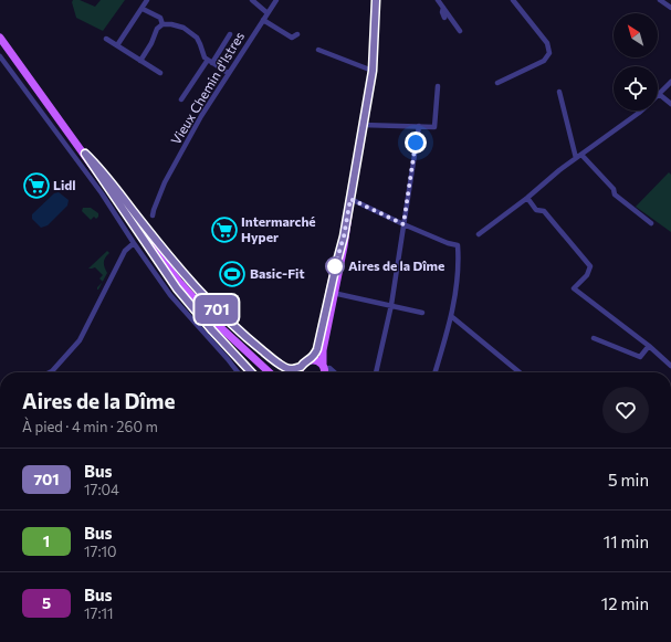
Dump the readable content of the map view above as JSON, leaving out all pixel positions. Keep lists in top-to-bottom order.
{
  "streets": {
    "street": ["Vieux Chemin d'Istres"]
  },
  "places": {
    "supermarket": ["Lidl", "Intermarché Hyper"],
    "other": ["Aires de la Dîme"],
    "sports": ["Basic-Fit"]
  },
  "lines": ["bus line 701"],
  "north": "top left",
  "page": {
    "on_map": "701",
    "heading": ["Aires de la Dîme", "À pied · 4 min · 260 m"],
    "list": [
      {
        "mark": "701",
        "name": "Bus",
        "note": "17:04",
        "value": "5 min"
      },
      {
        "mark": "1",
        "name": "Bus",
        "note": "17:10",
        "value": "11 min"
      },
      {
        "mark": "5",
        "name": "Bus",
        "note": "17:11",
        "value": "12 min"
      }
    ]
  }
}
